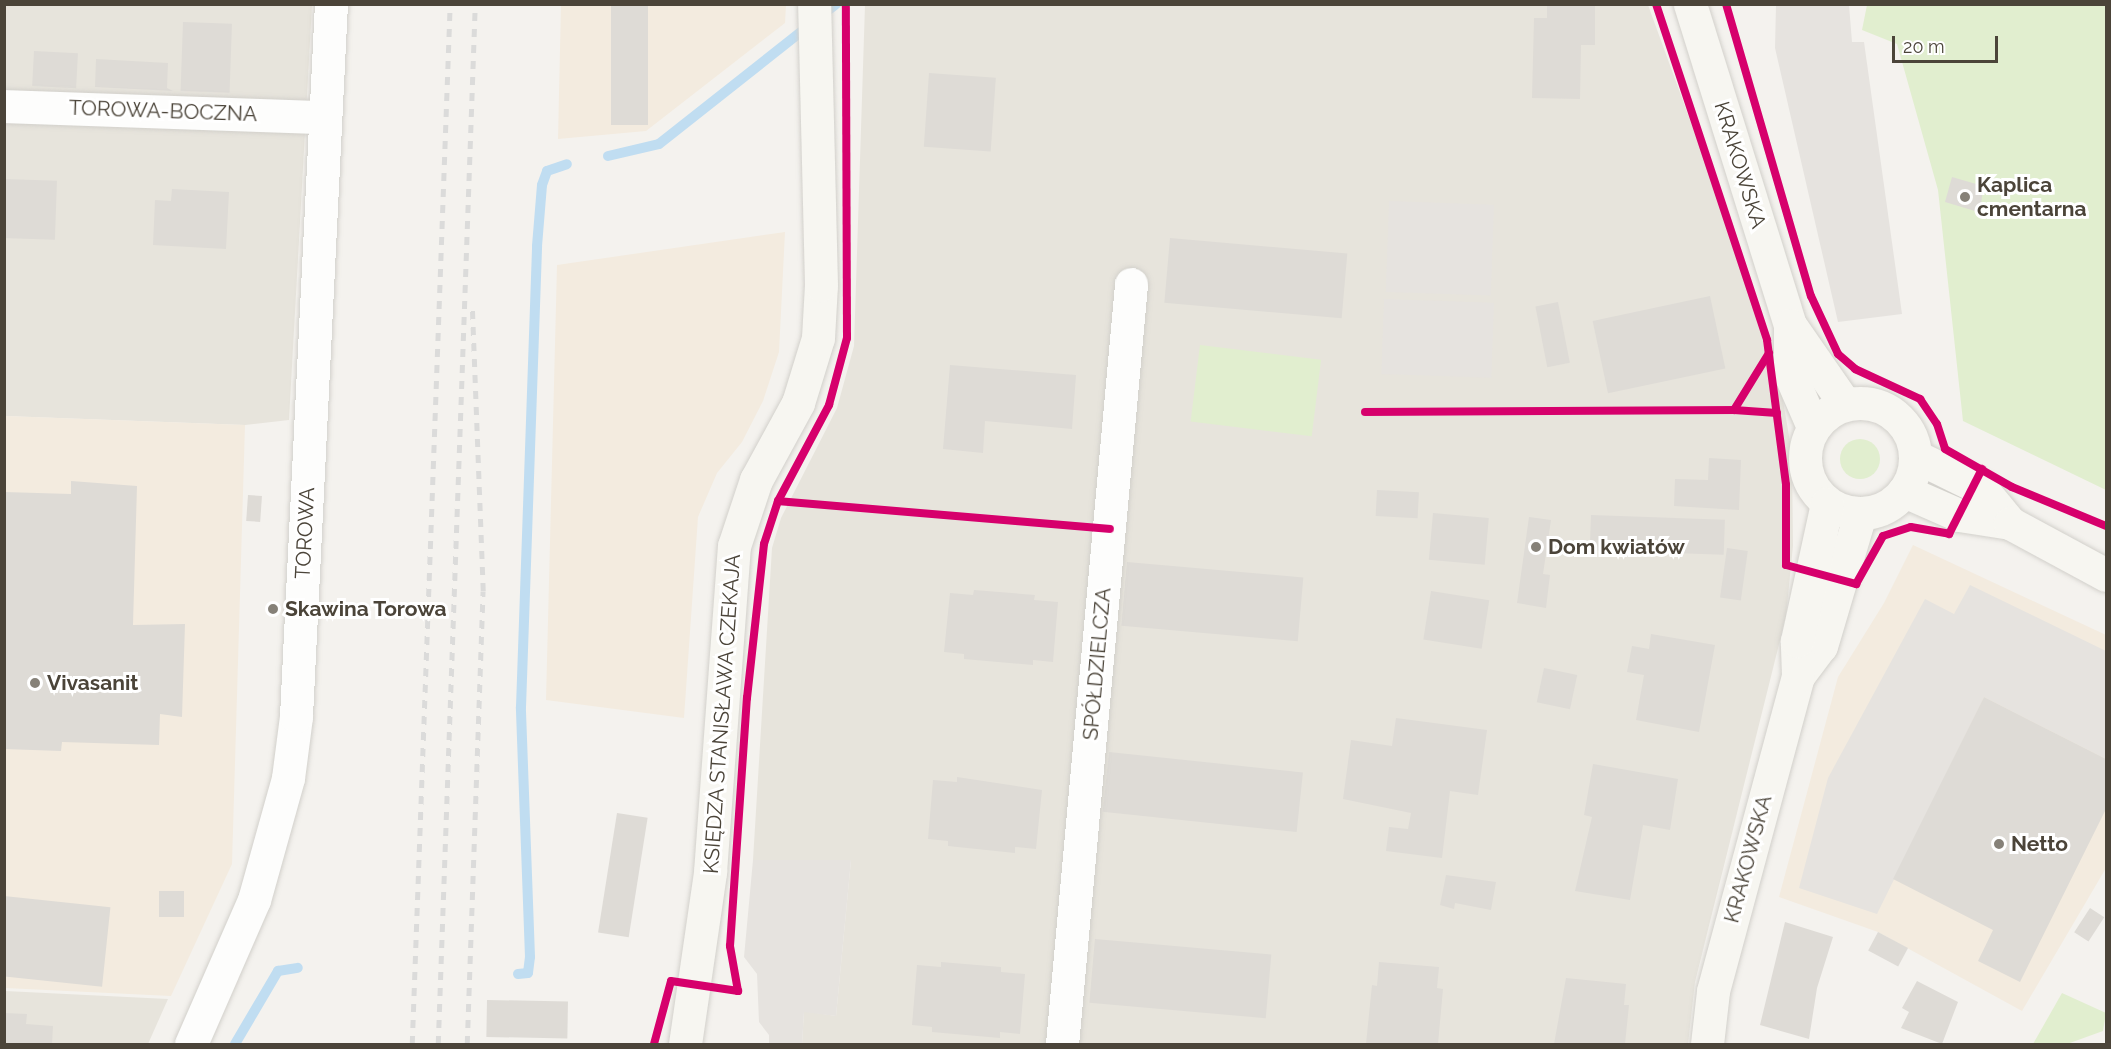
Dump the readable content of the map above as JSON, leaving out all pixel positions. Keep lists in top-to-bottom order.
{
  "streets": {
    "main road": ["KRAKOWSKA", "KSIĘDZA STANISŁAWA CZEKAJA"],
    "street": ["TOROWA-BOCZNA", "TOROWA", "SPÓŁDZIELCZA"]
  },
  "crossings": [
    ["TOROWA-BOCZNA", "TOROWA"]
  ],
  "places": [
    "Kaplica cmentarna",
    "Dom kwiatów",
    "Skawina Torowa",
    "Vivasanit",
    "Netto"
  ],
  "scale_bar": "20 m"
}
